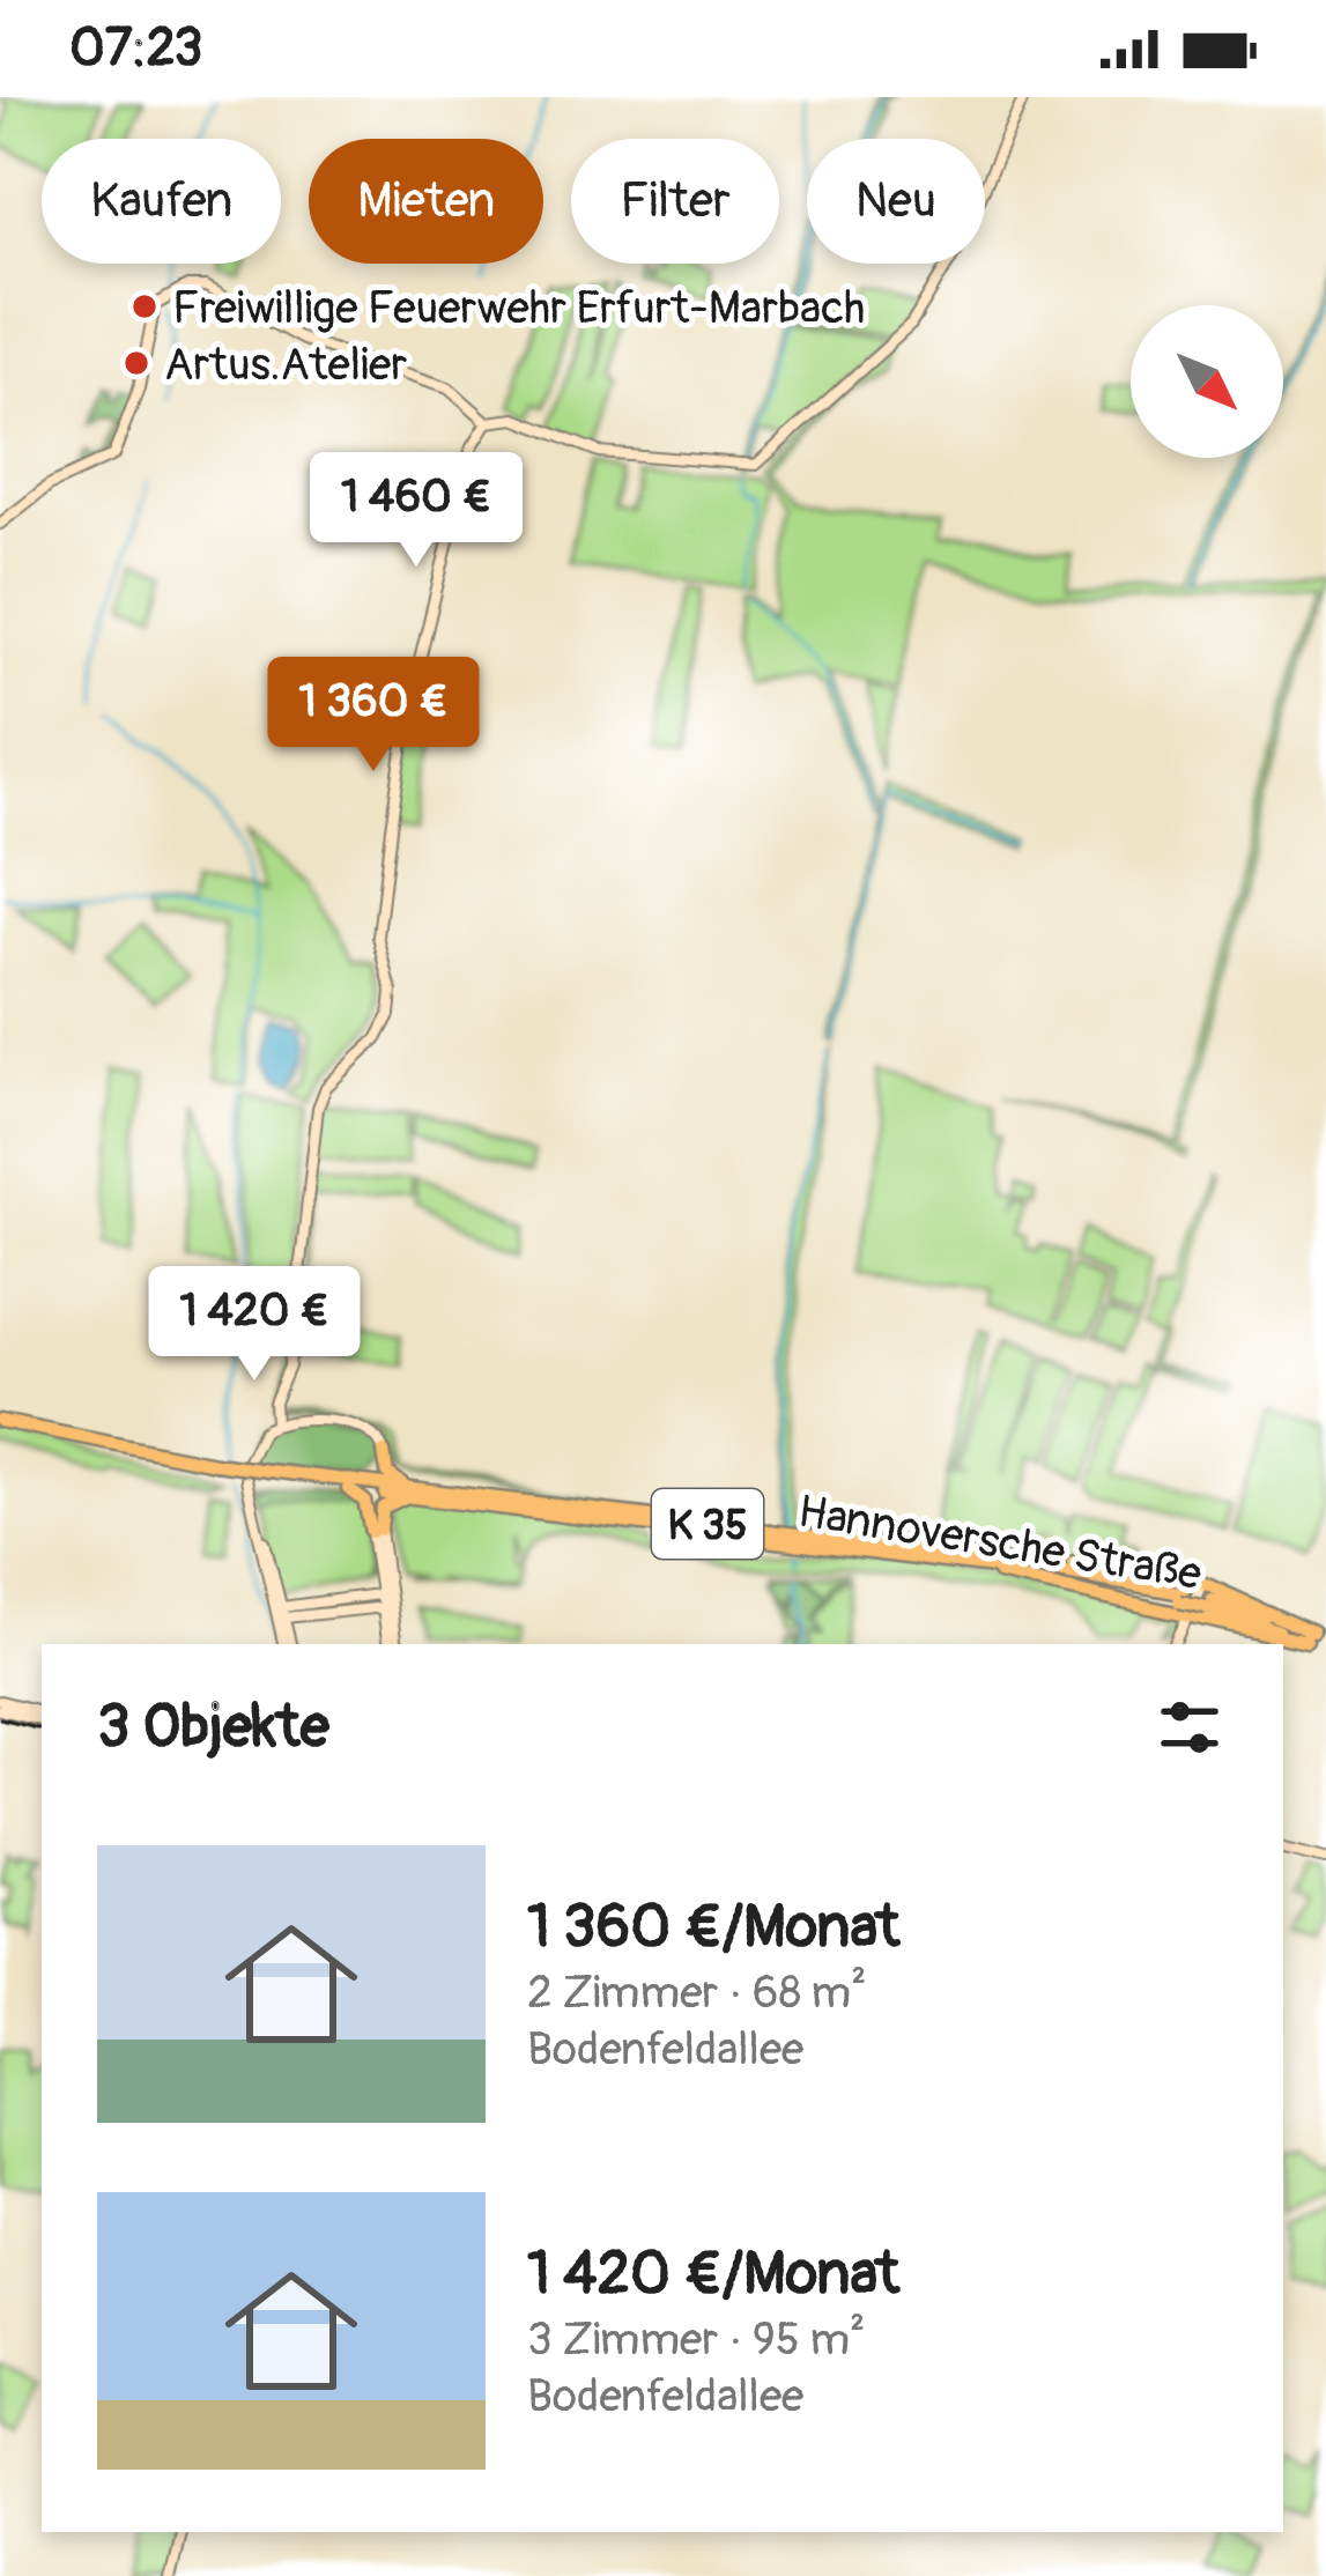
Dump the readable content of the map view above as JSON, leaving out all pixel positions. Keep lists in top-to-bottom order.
{
  "streets": {
    "highway": ["K 35", "Hannoversche Straße"]
  },
  "places": ["Freiwillige Feuerwehr Erfurt-Marbach", "Artus.Atelier"],
  "north": "bottom right",
  "page": {
    "status": "07:23",
    "chip": [
      "Kaufen",
      "Mieten",
      "Filter",
      "Neu"
    ],
    "price": ["1 460 €", "1 360 €", "1 420 €"],
    "heading": "3 Objekte",
    "list": [
      {
        "name": "1 360 €/Monat",
        "note": "2 Zimmer · 68 m² · Bodenfeldallee"
      },
      {
        "name": "1 420 €/Monat",
        "note": "3 Zimmer · 95 m² · Bodenfeldallee"
      }
    ]
  }
}
